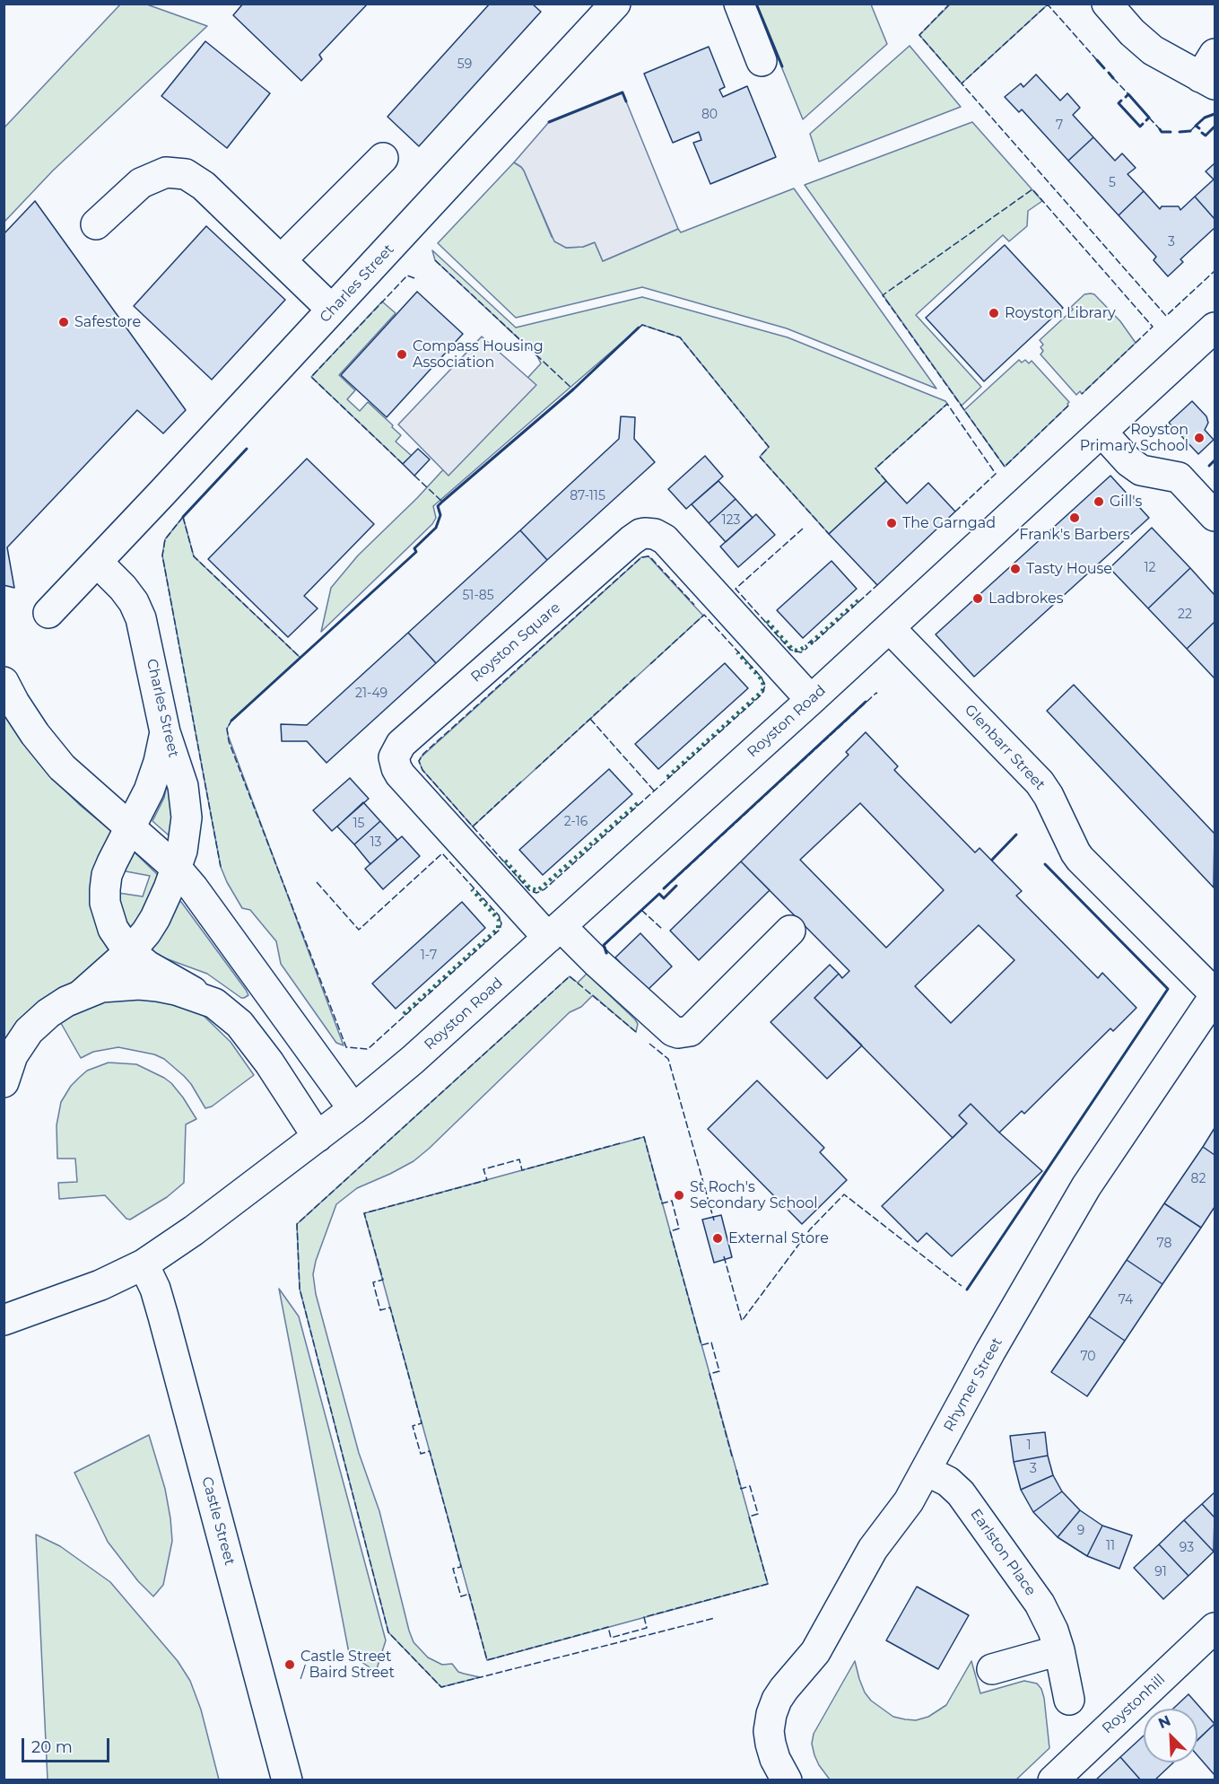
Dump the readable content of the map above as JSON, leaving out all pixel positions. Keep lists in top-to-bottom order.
{
  "streets": {
    "street": [
      "Charles Street",
      "Royston Square",
      "Royston Road",
      "Glenbarr Street",
      "Rhymer Street",
      "Castle Street",
      "Earlston Place",
      "Roystonhill"
    ]
  },
  "crossings": [
    ["Royston Square", "Royston Road"],
    ["Royston Road", "Glenbarr Street"],
    ["Royston Road", "Castle Street"],
    ["Glenbarr Street", "Rhymer Street"],
    ["Rhymer Street", "Earlston Place"]
  ],
  "places": [
    "Royston Library",
    "Safestore",
    "Compass Housing Association",
    "Royston Primary School",
    "Gill's",
    "Frank's Barbers",
    "The Garngad",
    "Tasty House",
    "Ladbrokes",
    "St Roch's Secondary School",
    "External Store",
    "Castle Street / Baird Street"
  ],
  "house_numbers": [
    "59",
    "80",
    "7",
    "5",
    "3",
    "87-115",
    "123",
    "12",
    "51-85",
    "22",
    "21-49",
    "2-16",
    "15",
    "13",
    "1-7",
    "82",
    "78",
    "74",
    "70",
    "1",
    "3",
    "9",
    "11",
    "93",
    "91"
  ],
  "scale_bar": "20 m",
  "north": "top left"
}
